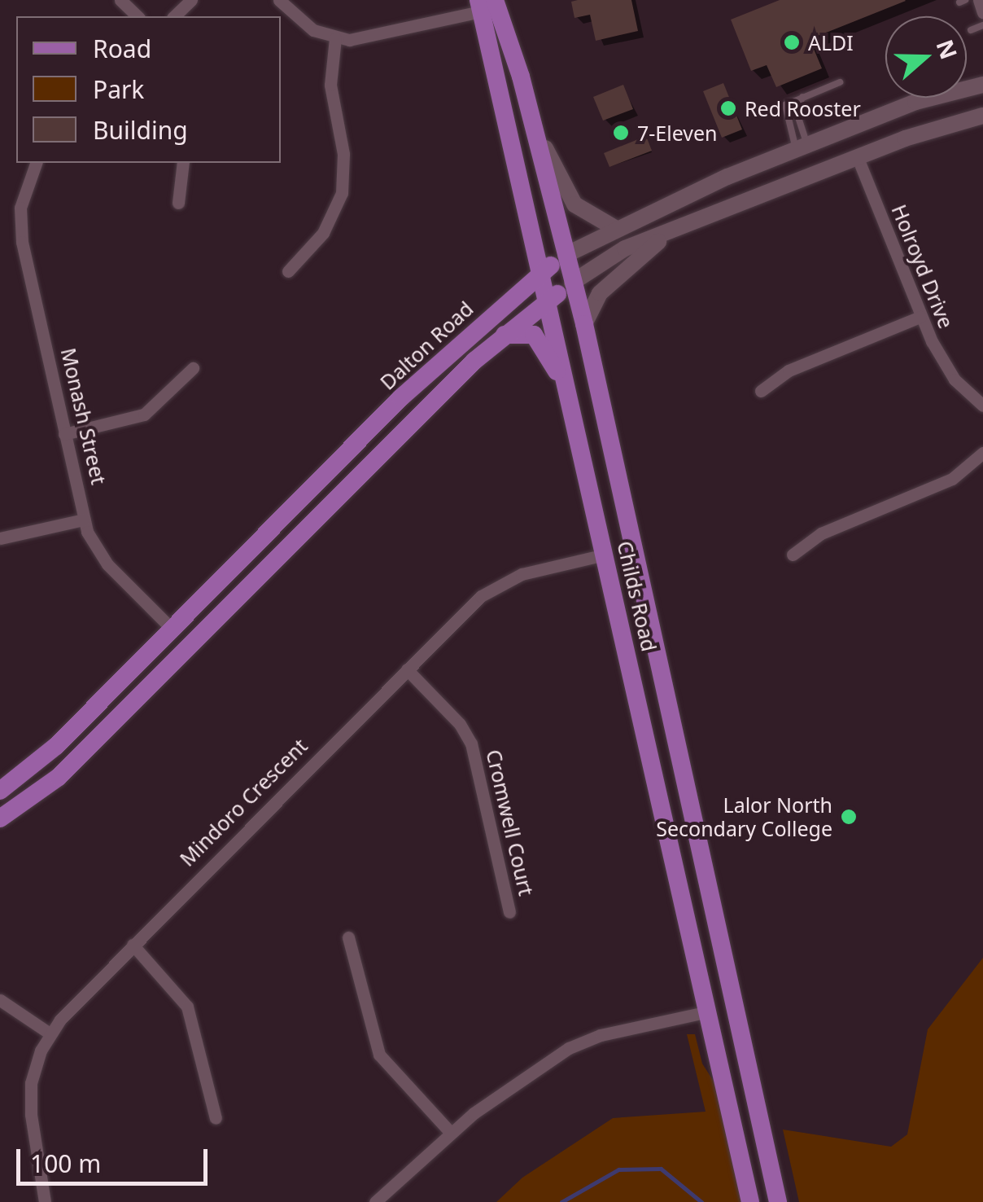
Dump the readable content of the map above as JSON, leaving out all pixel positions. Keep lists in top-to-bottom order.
{
  "streets": {
    "main road": [
      "Holroyd Drive",
      "Dalton Road",
      "Monash Street",
      "Childs Road",
      "Mindoro Crescent"
    ],
    "street": ["Cromwell Court"]
  },
  "crossings": [
    ["Holroyd Drive", "Dalton Road"],
    ["Dalton Road", "Monash Street"],
    ["Dalton Road", "Childs Road"],
    ["Childs Road", "Mindoro Crescent"],
    ["Mindoro Crescent", "Cromwell Court"]
  ],
  "places": [
    "ALDI",
    "Red Rooster",
    "7-Eleven",
    "Lalor North Secondary College"
  ],
  "legend": ["Road", "Park", "Building"],
  "scale_bar": "100 m",
  "north": "right"
}
